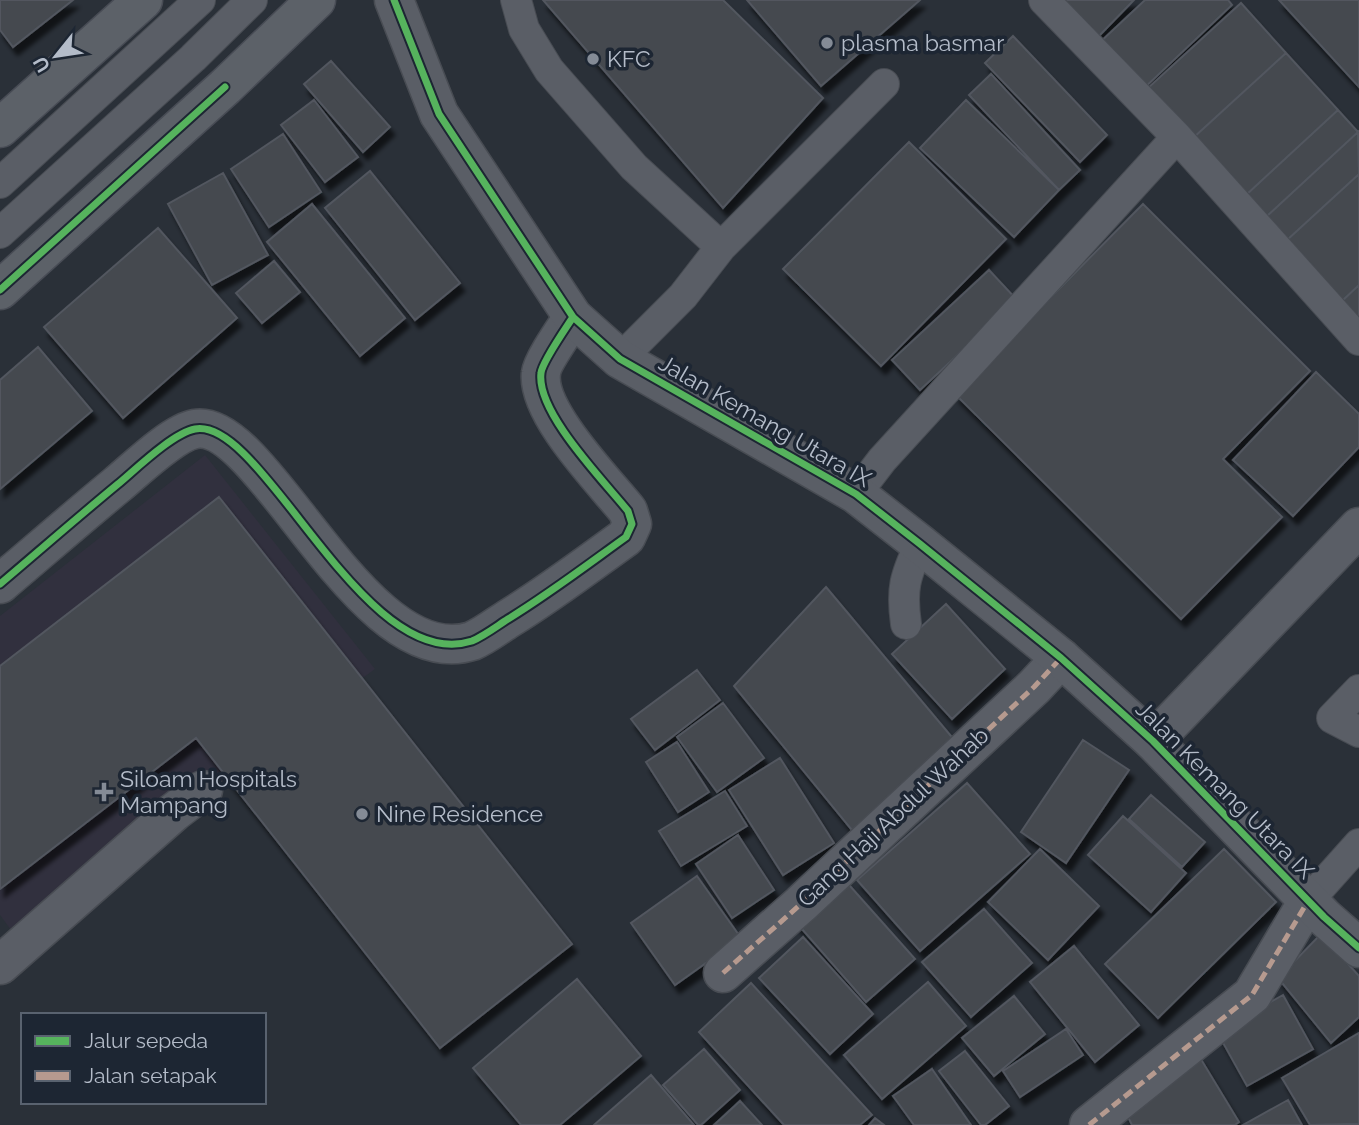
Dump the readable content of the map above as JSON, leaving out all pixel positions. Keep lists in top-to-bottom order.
{
  "streets": {
    "street": ["Jalan Kemang Utara IX", "Gang Haji Abdul Wahab"]
  },
  "crossings": [
    ["Jalan Kemang Utara IX", "Gang Haji Abdul Wahab"]
  ],
  "places": {
    "other": ["plasma basmar", "KFC", "Nine Residence"],
    "health": ["Siloam Hospitals Mampang"]
  },
  "legend": ["Jalur sepeda", "Jalan setapak"],
  "north": "bottom left"
}
